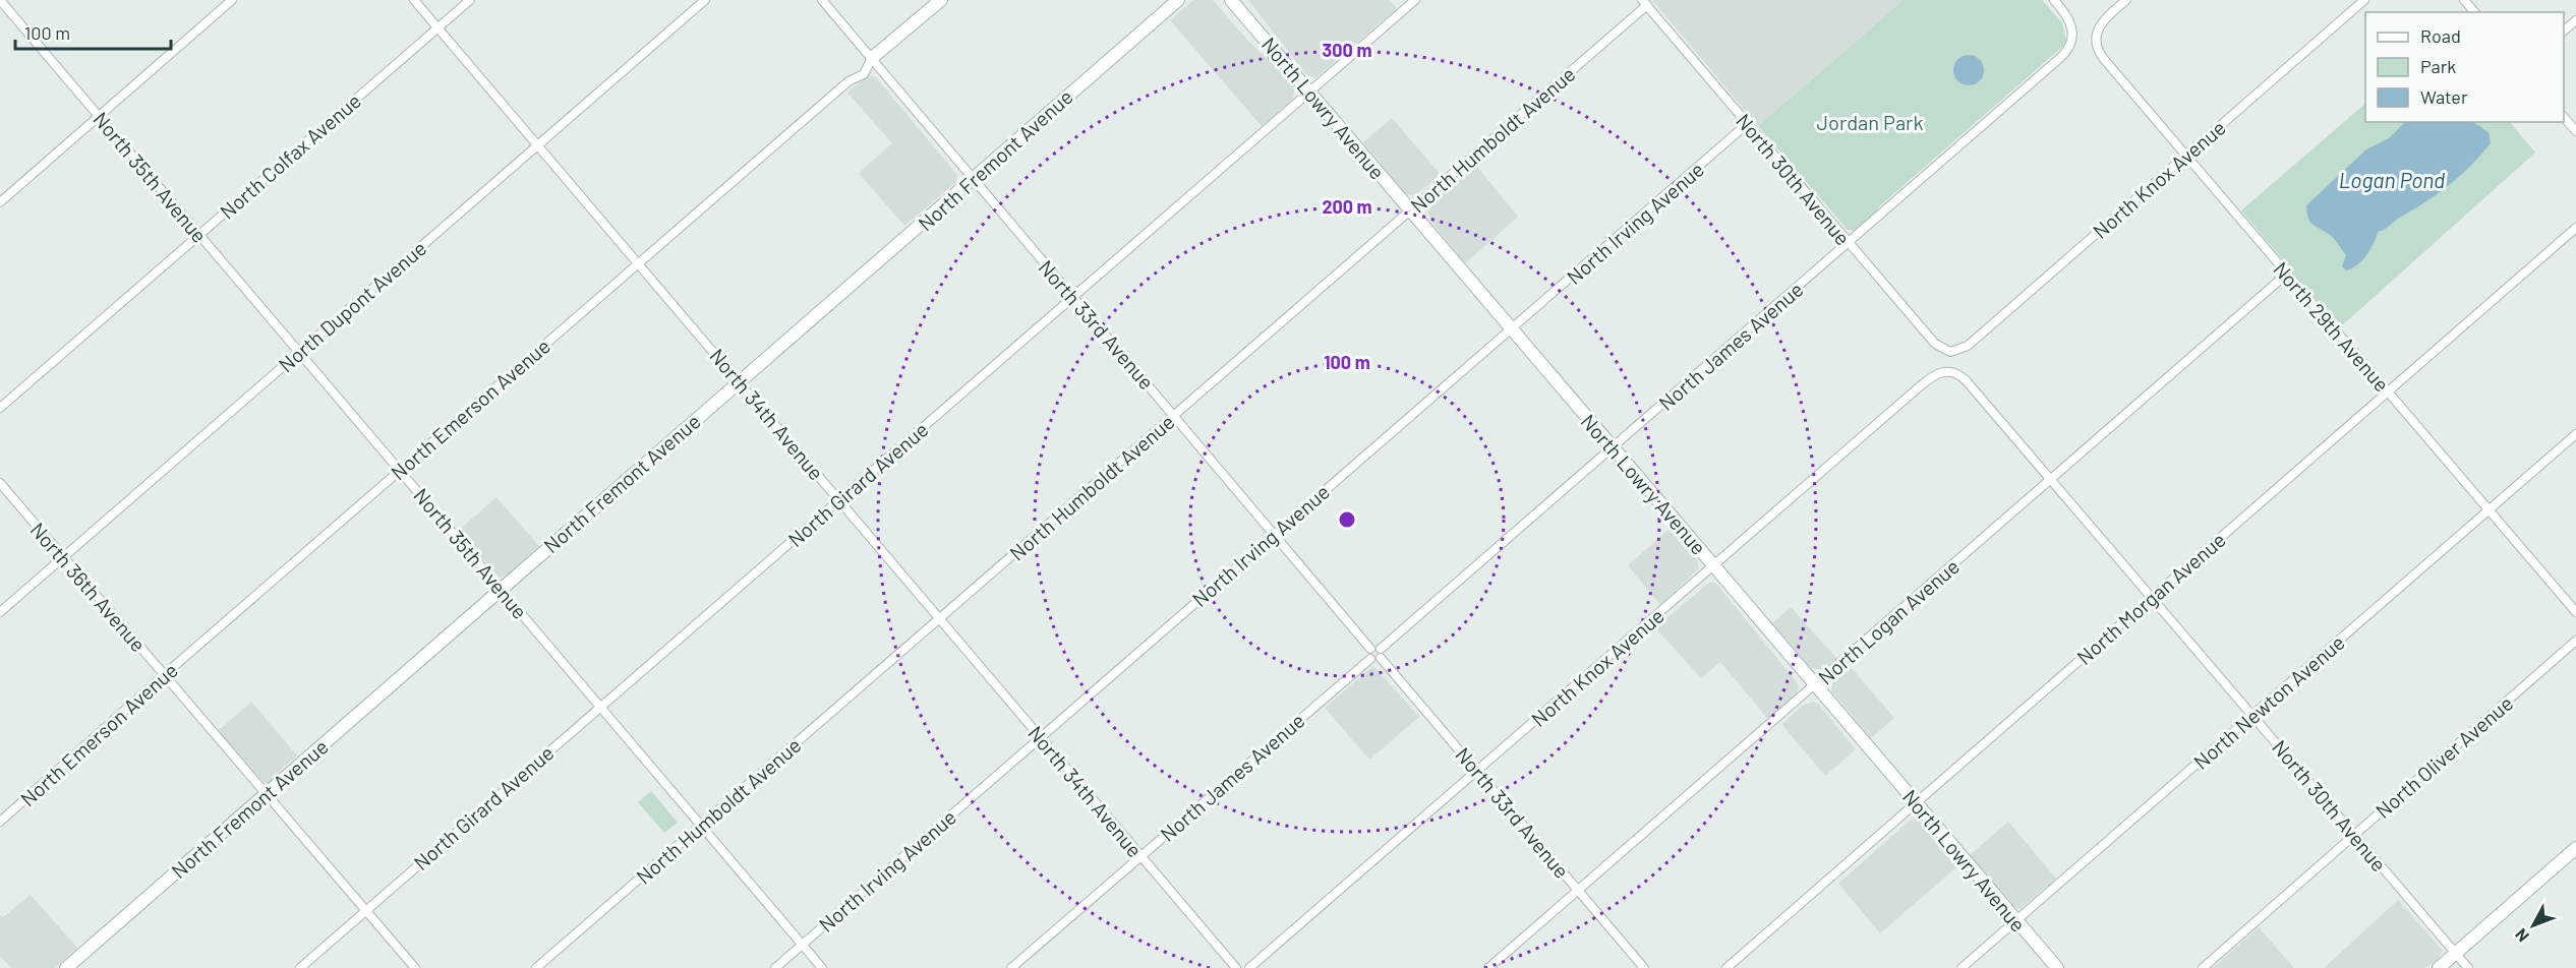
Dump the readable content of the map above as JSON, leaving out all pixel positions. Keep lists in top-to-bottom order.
{
  "streets": {
    "street": [
      "North Lowry Avenue",
      "North Humboldt Avenue",
      "North Colfax Avenue",
      "North Fremont Avenue",
      "North 35th Avenue",
      "North 30th Avenue",
      "North Knox Avenue",
      "North Irving Avenue",
      "North Dupont Avenue",
      "North 33rd Avenue",
      "North 29th Avenue",
      "North James Avenue",
      "North Emerson Avenue",
      "North 34th Avenue",
      "North Girard Avenue",
      "North 36th Avenue",
      "North Morgan Avenue",
      "North Logan Avenue",
      "North Newton Avenue",
      "North Oliver Avenue"
    ]
  },
  "crossings": [
    ["North Lowry Avenue", "North Humboldt Avenue"],
    ["North Lowry Avenue", "North Knox Avenue"],
    ["North Lowry Avenue", "North Irving Avenue"],
    ["North Lowry Avenue", "North James Avenue"],
    ["North Lowry Avenue", "North Girard Avenue"],
    ["North Lowry Avenue", "North Morgan Avenue"],
    ["North Lowry Avenue", "North Logan Avenue"],
    ["North Lowry Avenue", "North Newton Avenue"],
    ["North Humboldt Avenue", "North 35th Avenue"],
    ["North Humboldt Avenue", "North 30th Avenue"],
    ["North Humboldt Avenue", "North 33rd Avenue"],
    ["North Humboldt Avenue", "North 34th Avenue"],
    ["North Colfax Avenue", "North 35th Avenue"],
    ["North Colfax Avenue", "North 34th Avenue"],
    ["North Fremont Avenue", "North 35th Avenue"],
    ["North Fremont Avenue", "North 33rd Avenue"],
    ["North Fremont Avenue", "North 34th Avenue"],
    ["North Fremont Avenue", "North 36th Avenue"],
    ["North 35th Avenue", "North Irving Avenue"],
    ["North 35th Avenue", "North Dupont Avenue"],
    ["North 35th Avenue", "North Emerson Avenue"],
    ["North 35th Avenue", "North Girard Avenue"],
    ["North 30th Avenue", "North Knox Avenue"],
    ["North 30th Avenue", "North Irving Avenue"],
    ["North 30th Avenue", "North James Avenue"],
    ["North 30th Avenue", "North Morgan Avenue"],
    ["North 30th Avenue", "North Logan Avenue"],
    ["North 30th Avenue", "North Newton Avenue"],
    ["North 30th Avenue", "North Oliver Avenue"],
    ["North Knox Avenue", "North 33rd Avenue"],
    ["North Knox Avenue", "North 29th Avenue"],
    ["North Irving Avenue", "North 33rd Avenue"],
    ["North Irving Avenue", "North 34th Avenue"],
    ["North Dupont Avenue", "North 34th Avenue"],
    ["North Dupont Avenue", "North 36th Avenue"],
    ["North 33rd Avenue", "North James Avenue"],
    ["North 33rd Avenue", "North Emerson Avenue"],
    ["North 33rd Avenue", "North Girard Avenue"],
    ["North 33rd Avenue", "North Logan Avenue"],
    ["North 29th Avenue", "North Morgan Avenue"],
    ["North 29th Avenue", "North Logan Avenue"],
    ["North 29th Avenue", "North Newton Avenue"],
    ["North James Avenue", "North 34th Avenue"],
    ["North Emerson Avenue", "North 34th Avenue"],
    ["North Emerson Avenue", "North 36th Avenue"],
    ["North 34th Avenue", "North Girard Avenue"],
    ["North Girard Avenue", "North 36th Avenue"]
  ],
  "water": ["Logan Pond"],
  "parks": ["Jordan Park"],
  "legend": ["Road", "Park", "Water"],
  "scale_bar": "100 m",
  "north": "bottom left",
  "rings": ["300 m", "200 m", "100 m"]
}
